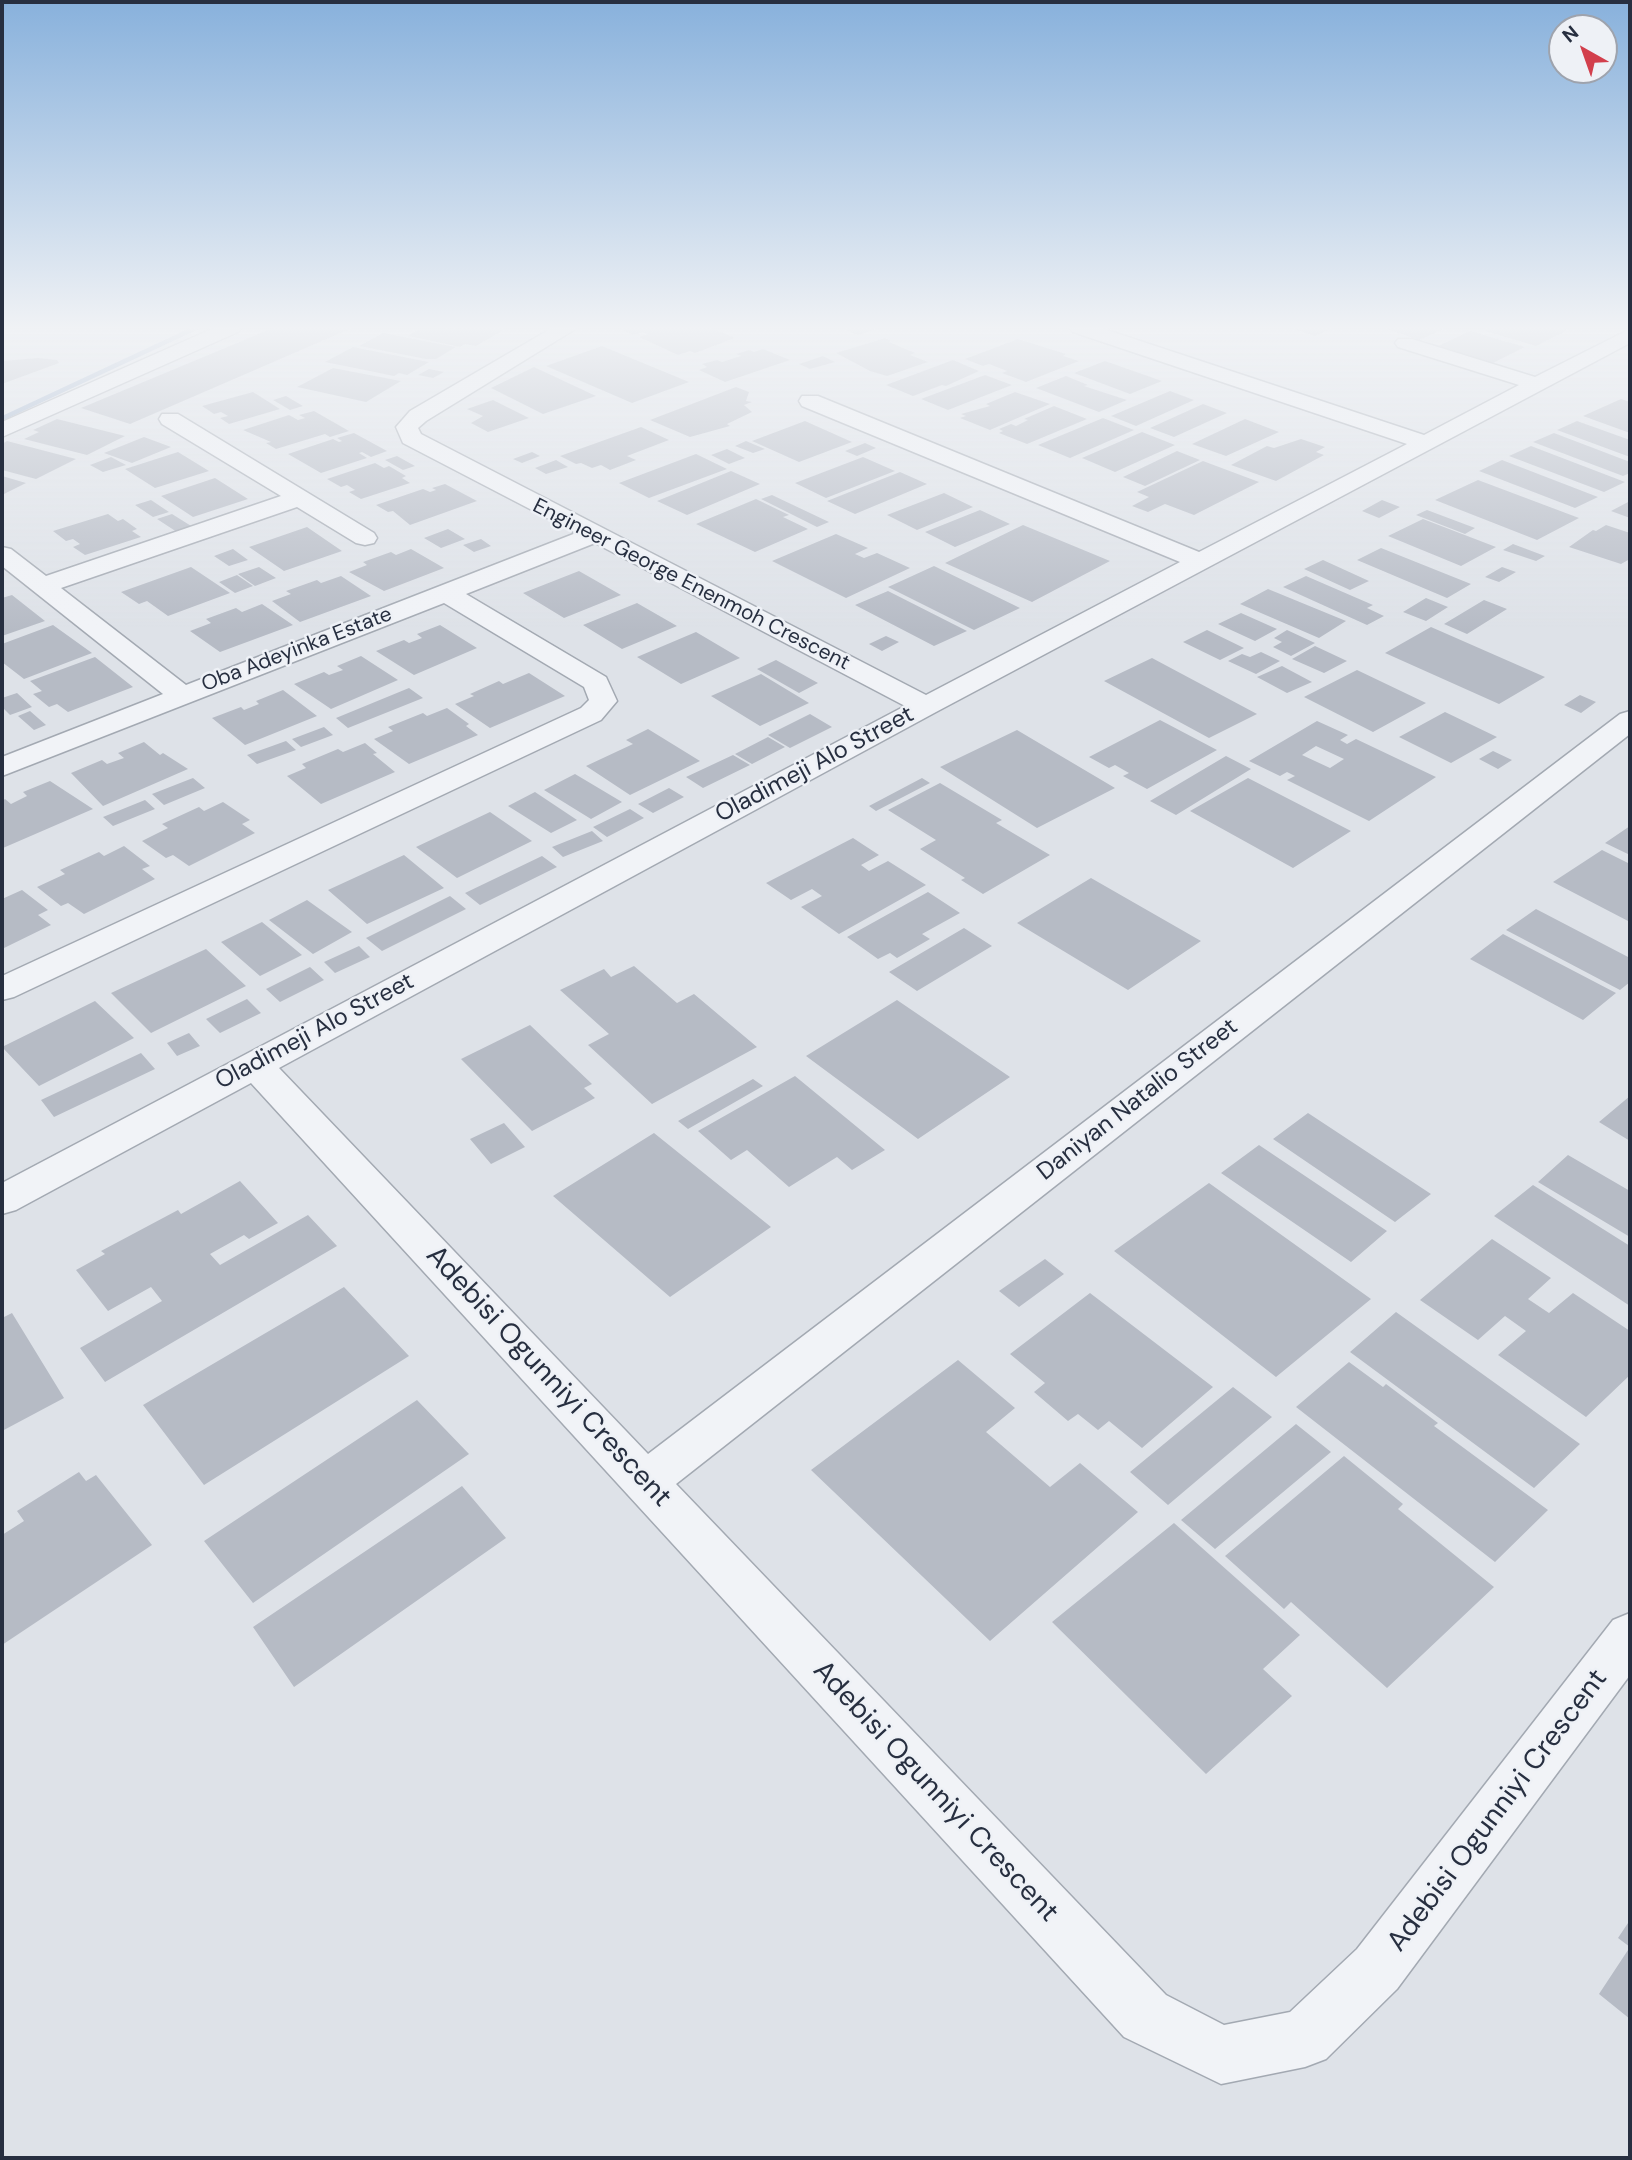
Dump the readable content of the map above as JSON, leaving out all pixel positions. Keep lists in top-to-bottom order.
{
  "streets": {
    "street": [
      "Engineer George Enenmoh Crescent",
      "Oba Adeyinka Estate",
      "Oladimeji Alo Street",
      "Daniyan Natalio Street",
      "Adebisi Ogunniyi Crescent"
    ]
  },
  "crossings": [
    ["Engineer George Enenmoh Crescent", "Oba Adeyinka Estate"],
    ["Engineer George Enenmoh Crescent", "Oladimeji Alo Street"],
    ["Oladimeji Alo Street", "Adebisi Ogunniyi Crescent"],
    ["Daniyan Natalio Street", "Adebisi Ogunniyi Crescent"]
  ],
  "north": "top left"
}
